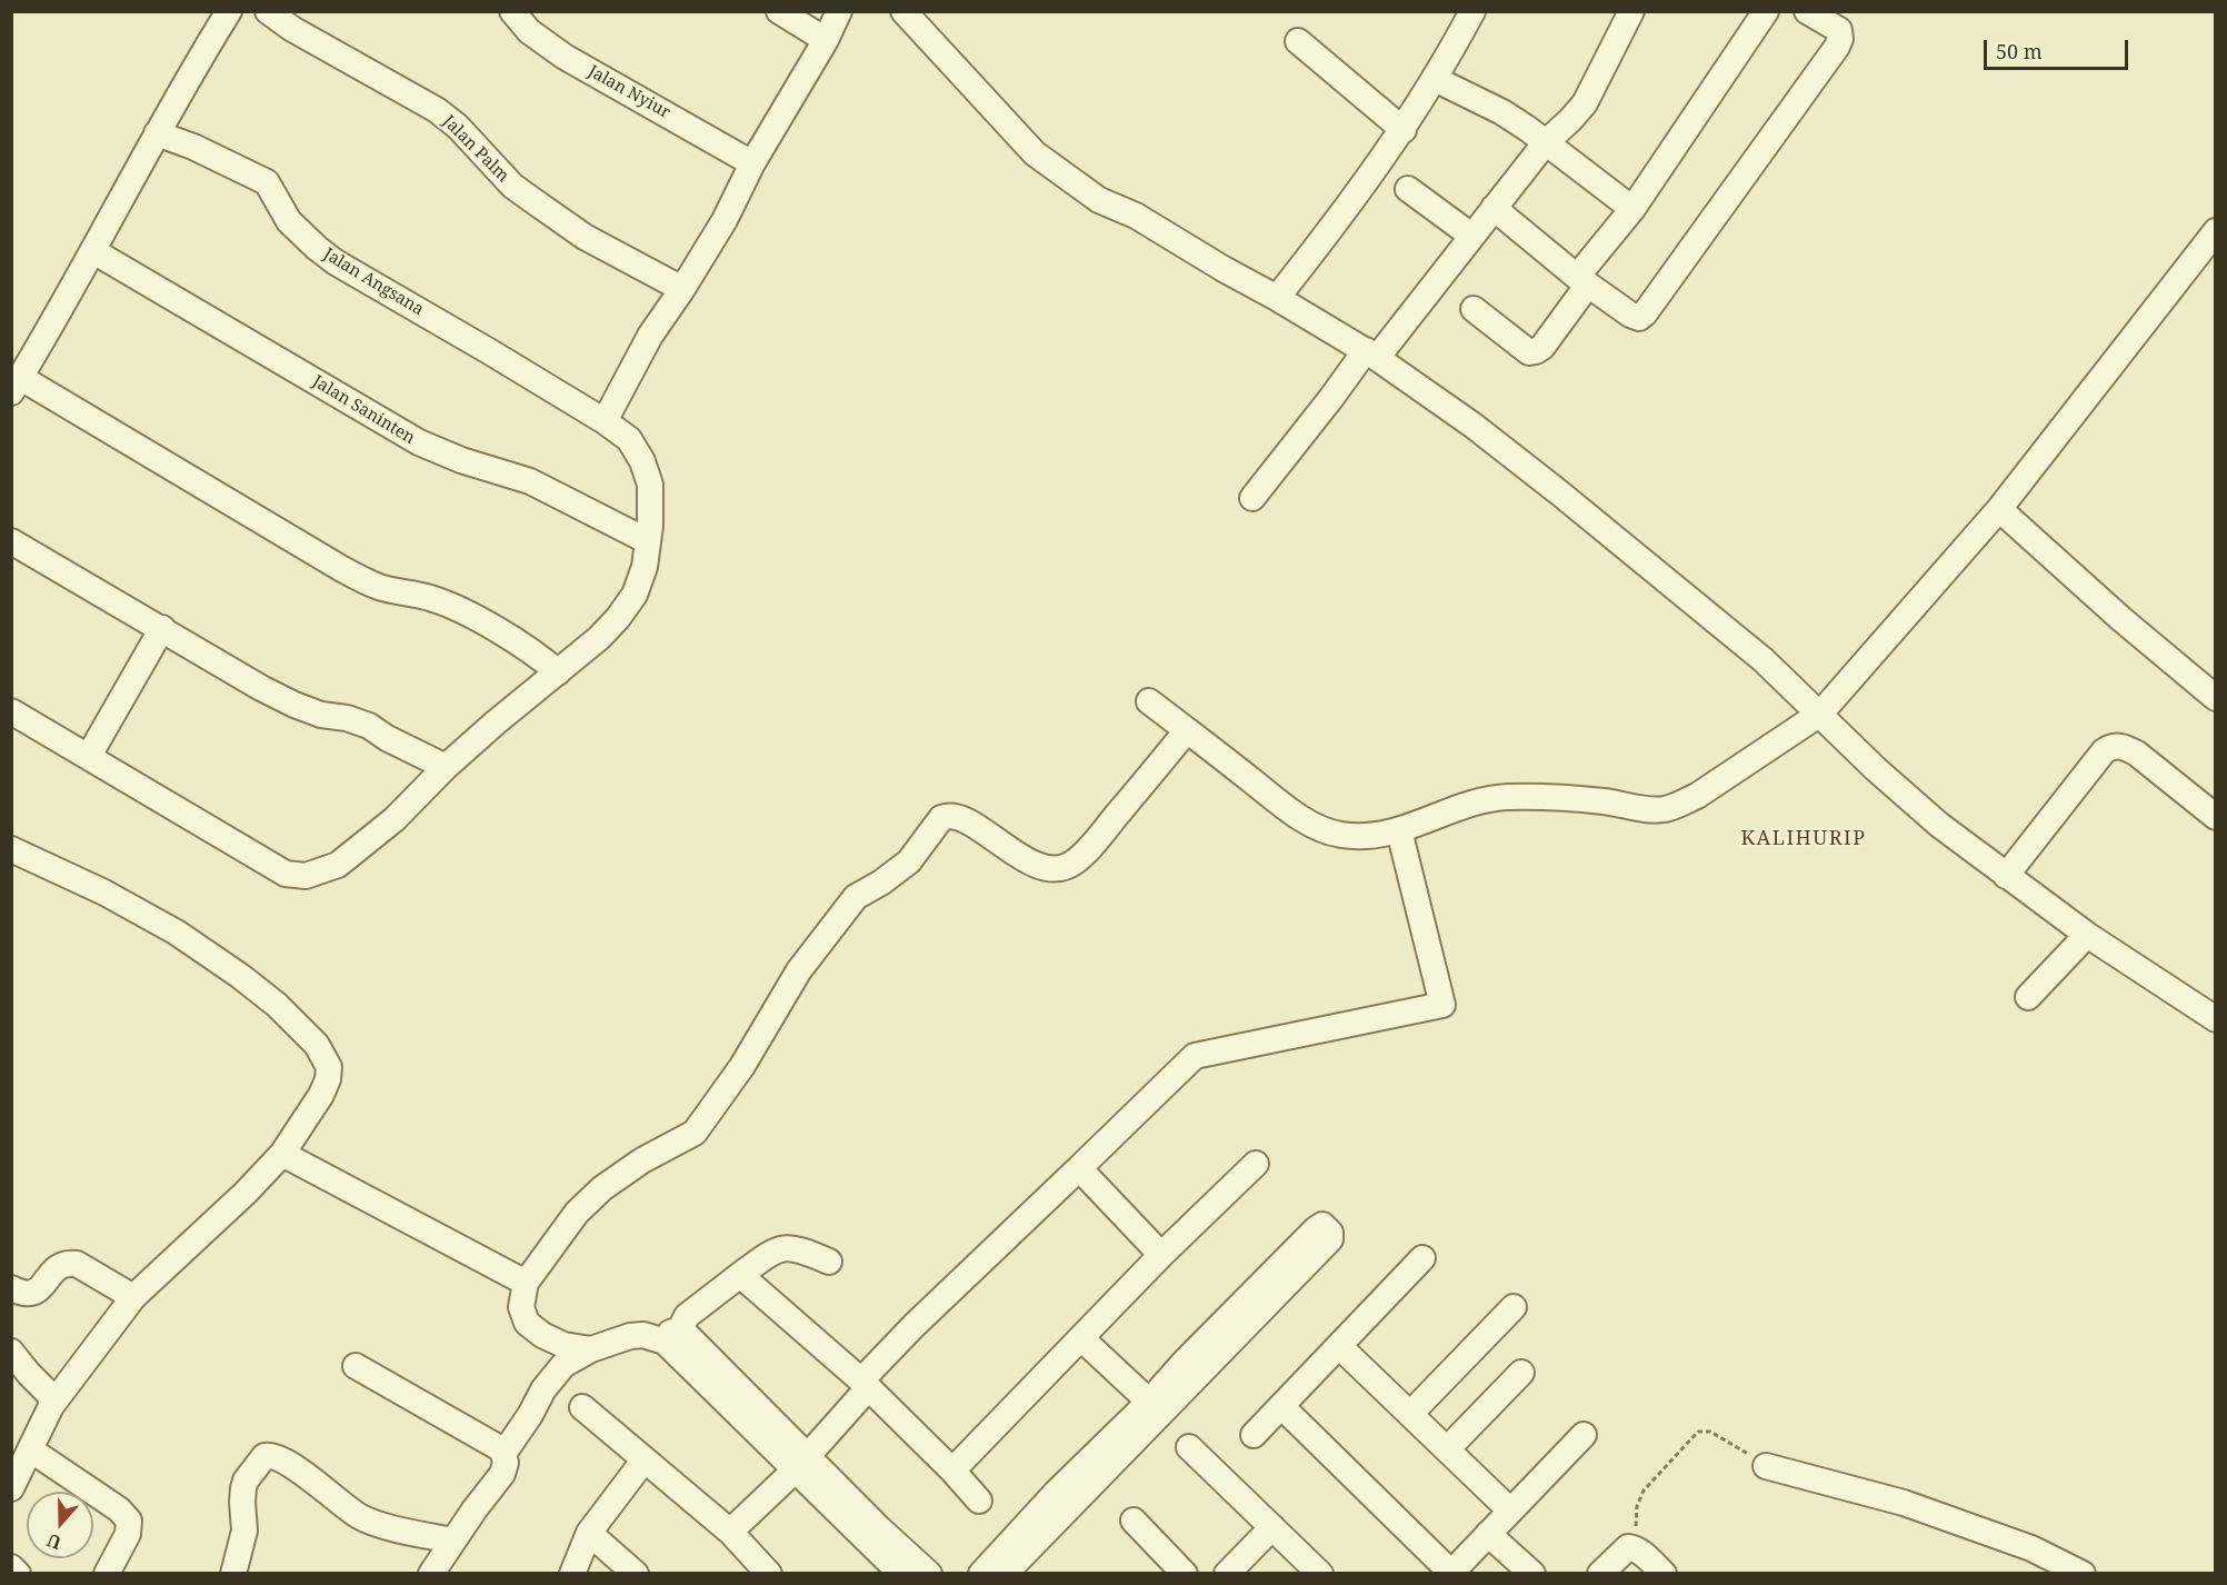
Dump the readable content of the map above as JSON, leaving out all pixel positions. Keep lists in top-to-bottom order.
{
  "streets": {
    "street": [
      "Jalan Nyiur",
      "Jalan Palm",
      "Jalan Angsana",
      "Jalan Saninten"
    ]
  },
  "crossings": [
    ["Jalan Angsana", "Jalan Saninten"]
  ],
  "districts": ["KALIHURIP"],
  "scale_bar": "50 m",
  "north": "bottom"
}
